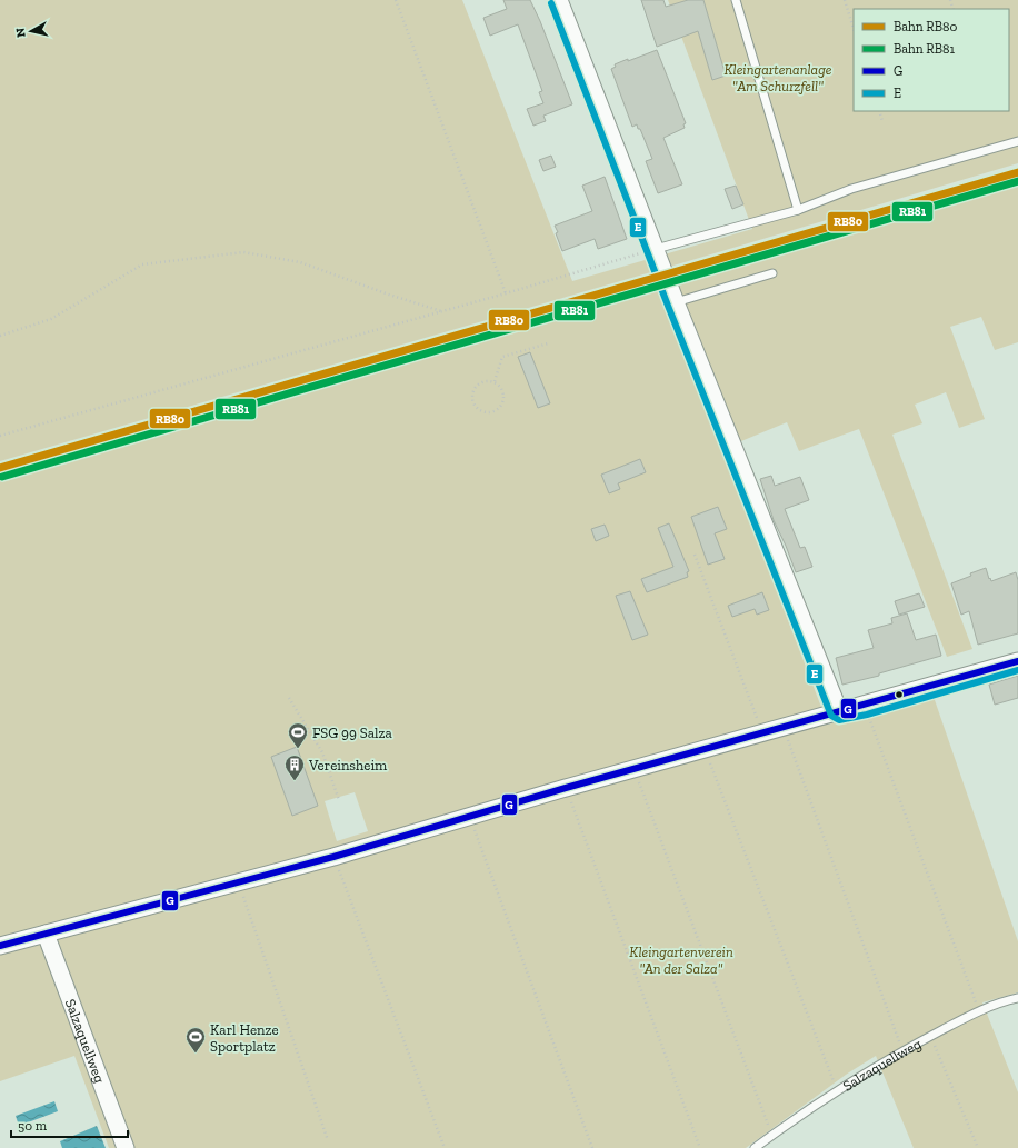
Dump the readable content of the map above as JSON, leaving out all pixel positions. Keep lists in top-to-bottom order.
{
  "streets": {
    "street": ["Salzaquellweg"]
  },
  "parks": ["Kleingartenanlage \"Am Schurzfell\"", "Kleingartenverein \"An der Salza\""],
  "places": {
    "sports": ["FSG 99 Salza", "Karl Henze Sportplatz"],
    "building": ["Vereinsheim"]
  },
  "lines": [
    "transit line E",
    "rail line RB80",
    "rail line RB81",
    "transit line G"
  ],
  "legend": [
    "Bahn RB80",
    "Bahn RB81",
    "G",
    "E"
  ],
  "scale_bar": "50 m",
  "north": "left"
}
